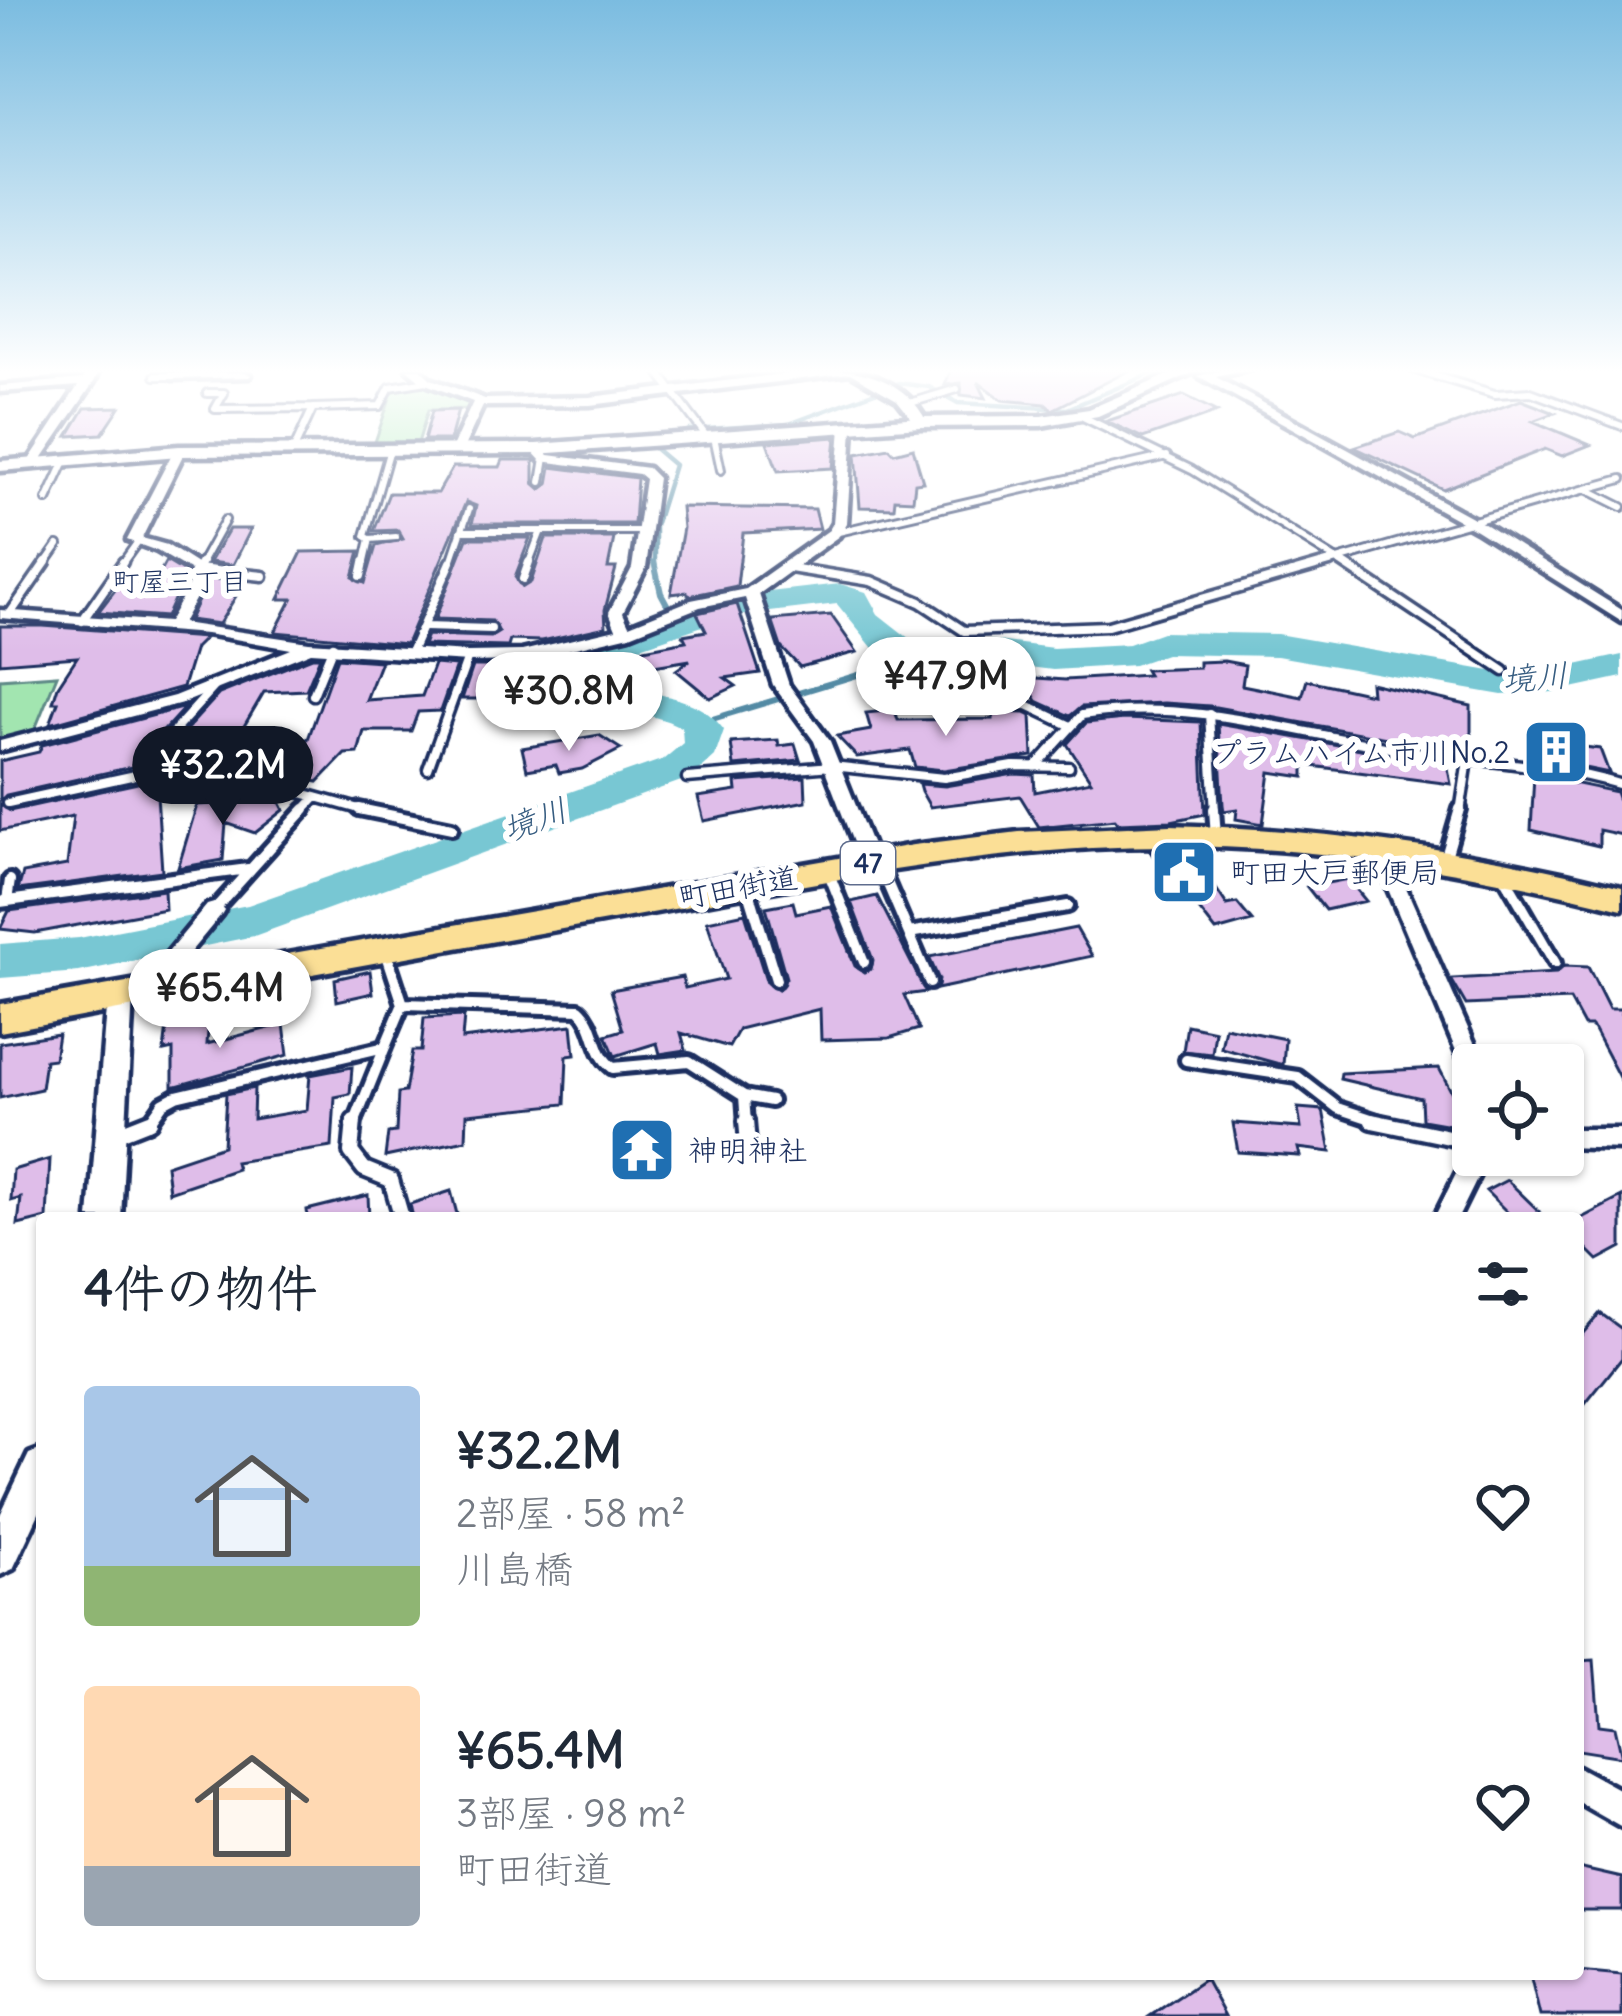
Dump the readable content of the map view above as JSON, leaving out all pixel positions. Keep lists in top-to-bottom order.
{
  "streets": {
    "main road": ["47", "町田街道"]
  },
  "districts": ["町屋三丁目"],
  "water": ["境川"],
  "places": {
    "building": ["プラムハイム市川No.2"],
    "public building": ["町田大戸郵便局"],
    "temple": ["神明神社"]
  },
  "page": {
    "price": [
      "¥47.9M",
      "¥30.8M",
      "¥32.2M",
      "¥65.4M"
    ],
    "heading": "4件の物件",
    "list": [
      {
        "name": "¥32.2M",
        "note": "2部屋 · 58 m² · 川島橋"
      },
      {
        "name": "¥65.4M",
        "note": "3部屋 · 98 m² · 町田街道"
      }
    ]
  }
}
